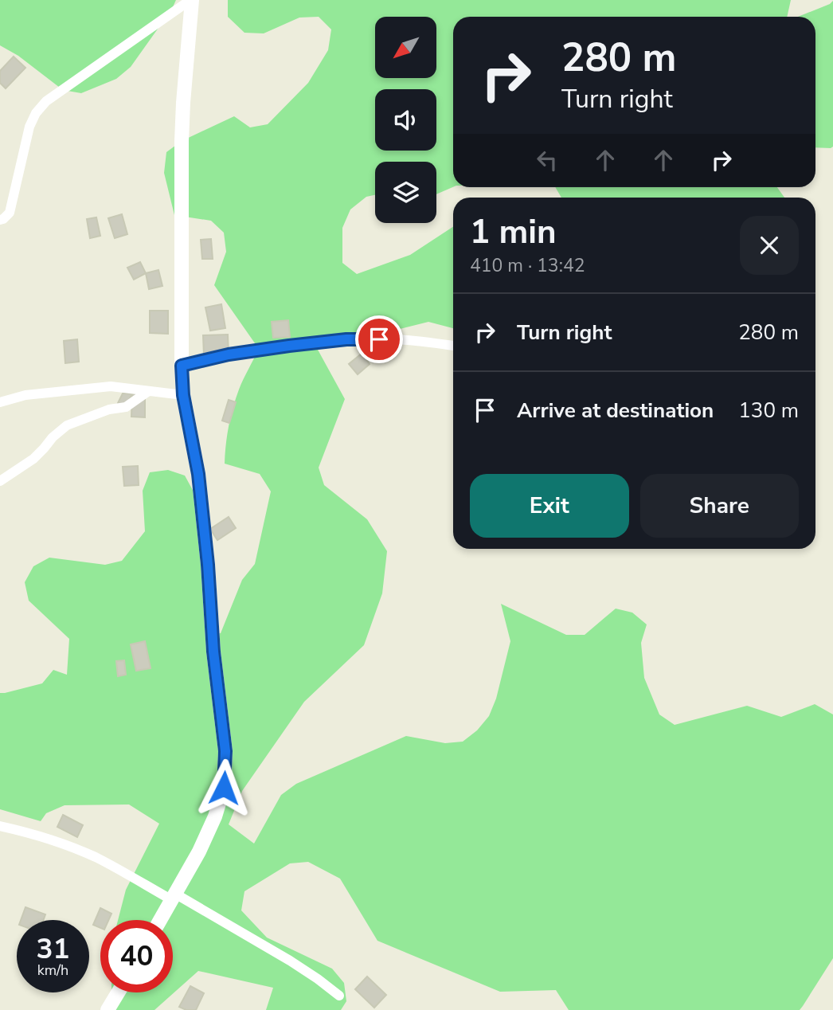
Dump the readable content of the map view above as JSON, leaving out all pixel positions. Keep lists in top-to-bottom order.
{
  "north": "bottom left",
  "page": {
    "turn": ["280 m", "Turn right"],
    "heading": ["1 min", "410 m · 13:42"],
    "list": [
      {
        "name": "Turn right",
        "value": "280 m"
      },
      {
        "name": "Arrive at destination",
        "value": "130 m"
      }
    ],
    "buttons": ["Exit", "Share"],
    "speed": "31 km/h",
    "limit": "40"
  }
}
